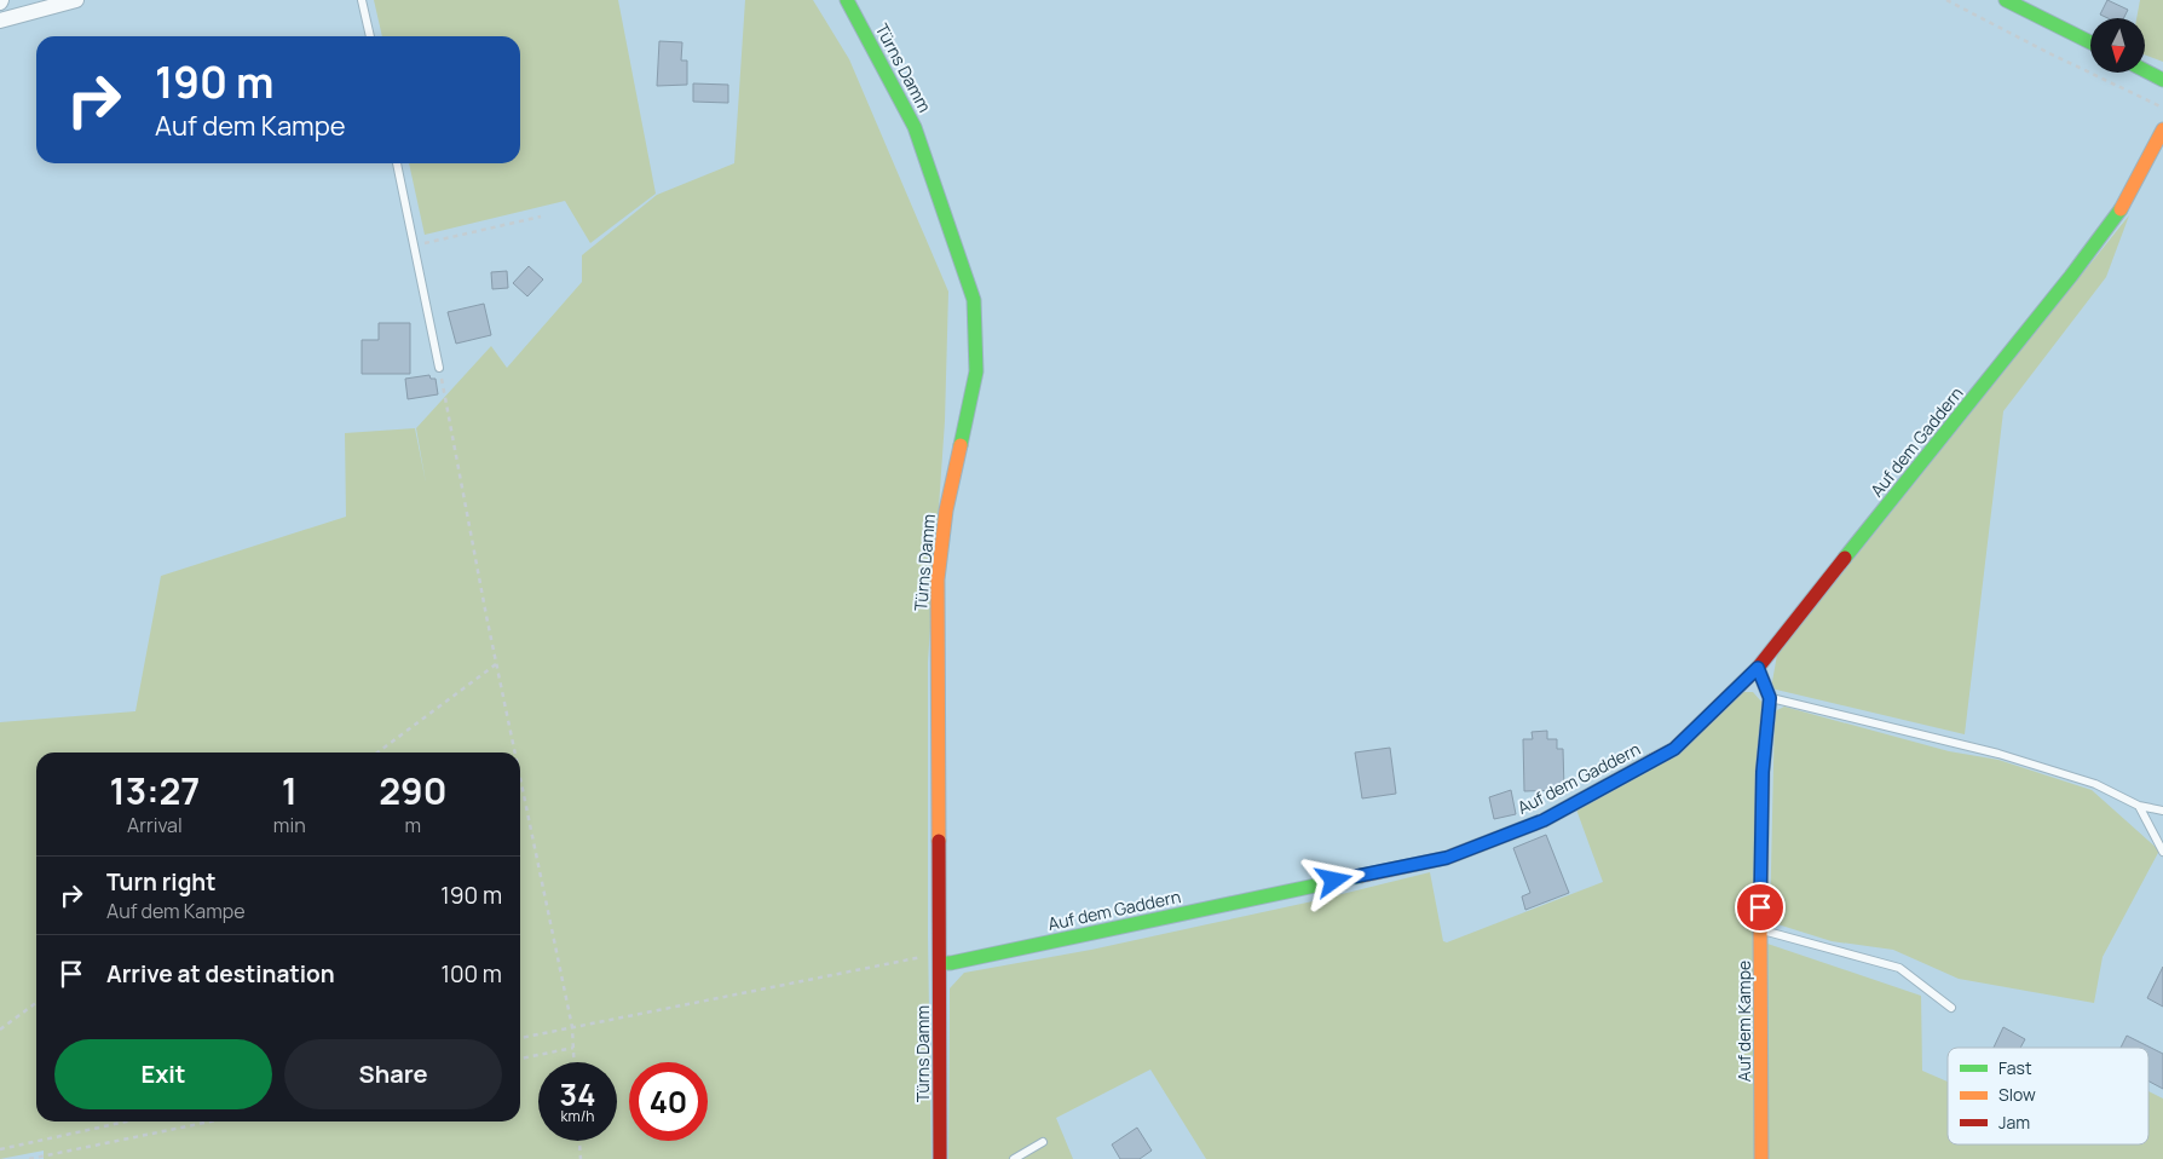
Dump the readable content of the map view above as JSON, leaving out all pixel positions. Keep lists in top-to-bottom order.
{
  "streets": {
    "street": ["Türns Damm", "Auf dem Gaddern", "Auf dem Kampe"]
  },
  "crossings": [
    ["Türns Damm", "Auf dem Gaddern"],
    ["Auf dem Gaddern", "Auf dem Kampe"]
  ],
  "legend": ["Fast", "Slow", "Jam"],
  "north": "bottom",
  "page": {
    "turn": ["190 m", "Auf dem Kampe"],
    "eta": [
      "13:27",
      "Arrival",
      "1",
      "min",
      "290",
      "m"
    ],
    "list": [
      {
        "name": "Turn right",
        "note": "Auf dem Kampe",
        "value": "190 m"
      },
      {
        "name": "Arrive at destination",
        "value": "100 m"
      }
    ],
    "buttons": ["Exit", "Share"],
    "speed": "34 km/h",
    "limit": "40"
  }
}
